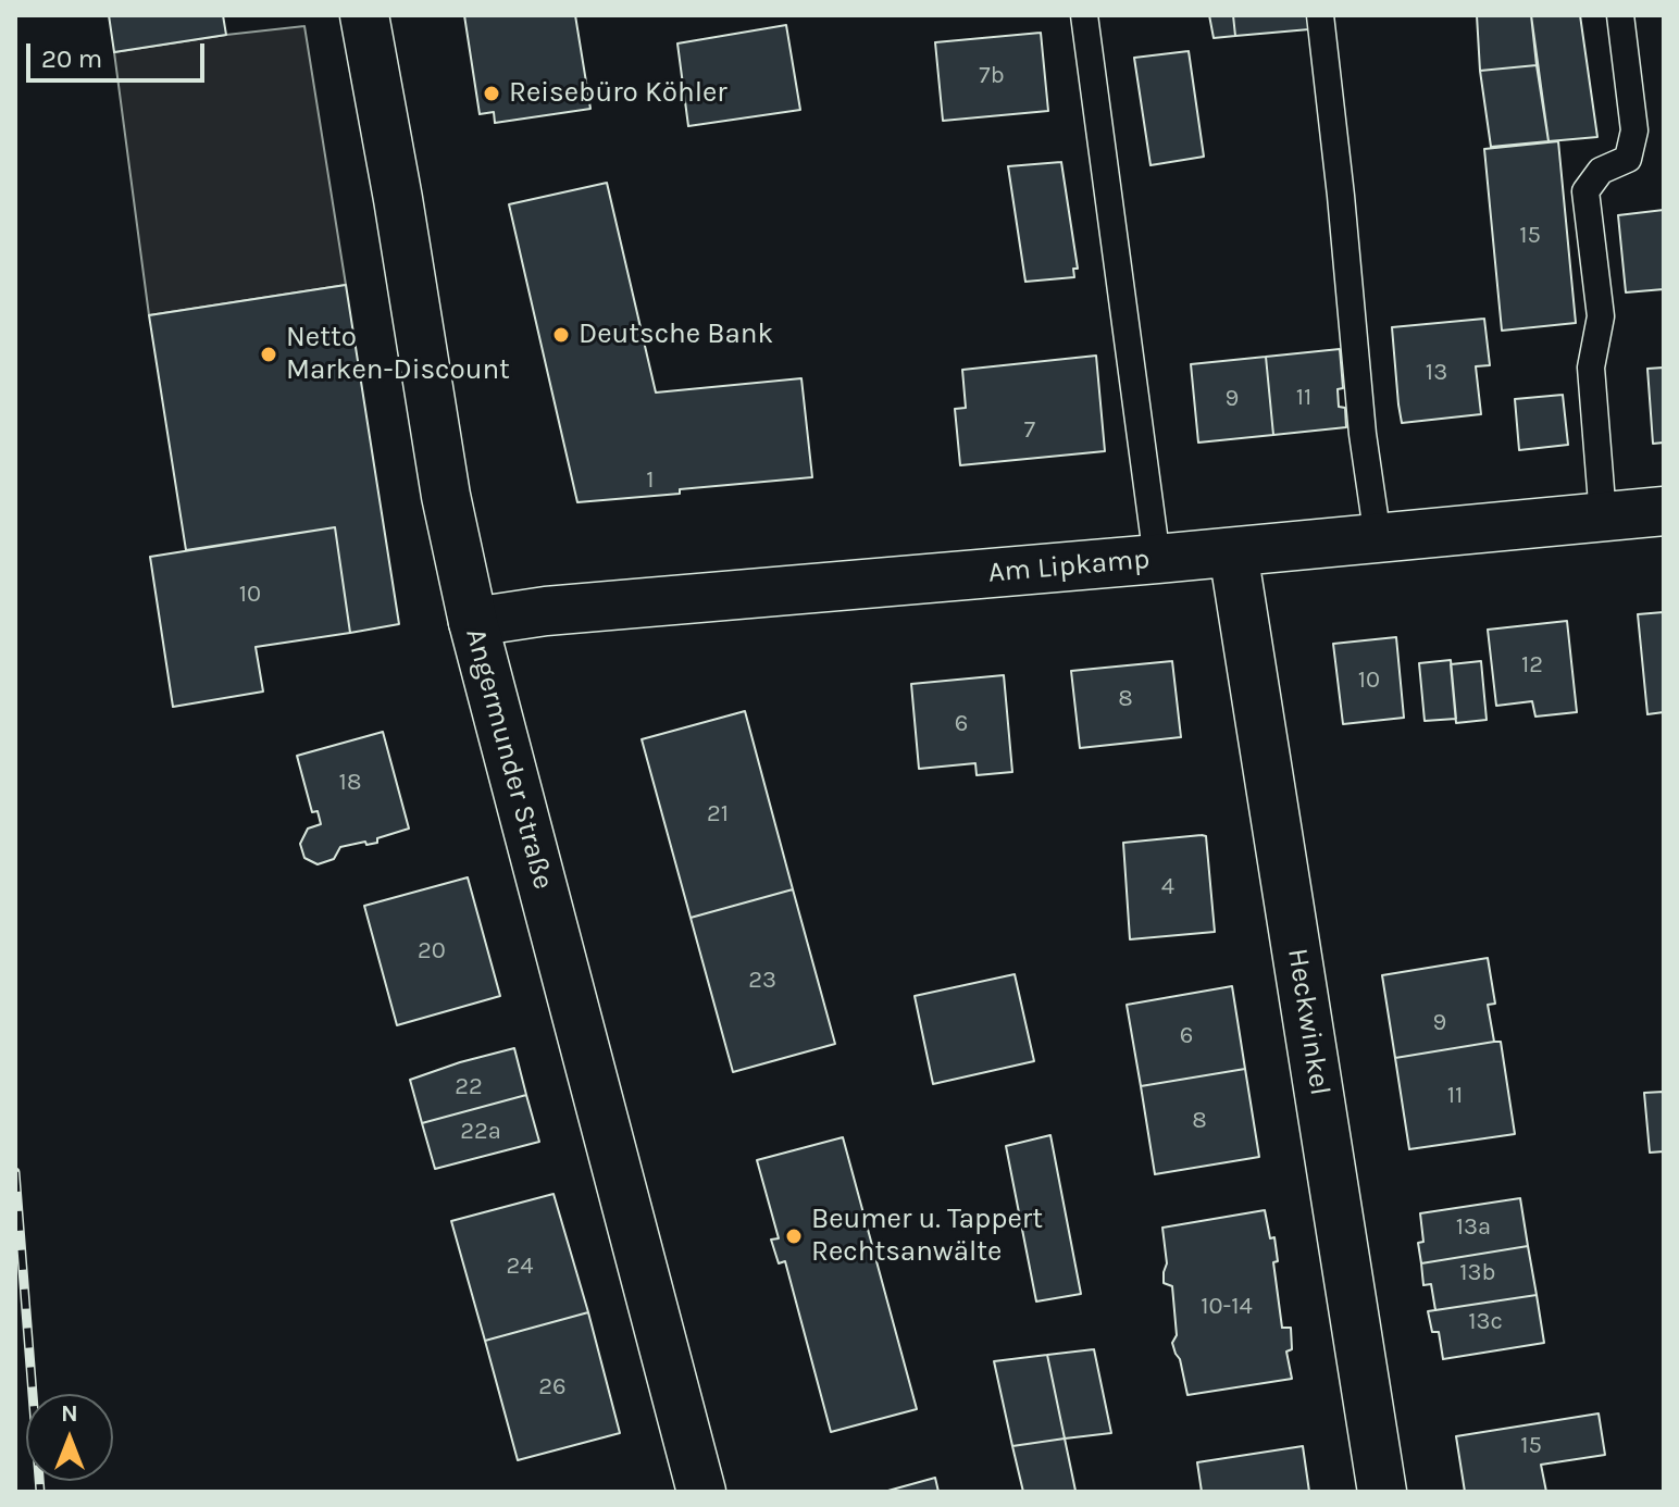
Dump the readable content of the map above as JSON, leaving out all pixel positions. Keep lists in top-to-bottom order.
{
  "streets": {
    "street": ["Am Lipkamp", "Angermunder Straße", "Heckwinkel"]
  },
  "crossings": [
    ["Am Lipkamp", "Angermunder Straße"],
    ["Am Lipkamp", "Heckwinkel"]
  ],
  "places": [
    "Reisebüro Köhler",
    "Deutsche Bank",
    "Netto Marken-Discount",
    "Beumer u. Tappert Rechtsanwälte"
  ],
  "house_numbers": [
    "7b",
    "15",
    "13",
    "11",
    "9",
    "7",
    "1",
    "10",
    "12",
    "10",
    "8",
    "6",
    "18",
    "21",
    "4",
    "20",
    "23",
    "9",
    "6",
    "22",
    "11",
    "8",
    "22a",
    "13a",
    "24",
    "13b",
    "10-14",
    "13c",
    "26",
    "15"
  ],
  "scale_bar": "20 m",
  "north": "top"
}
